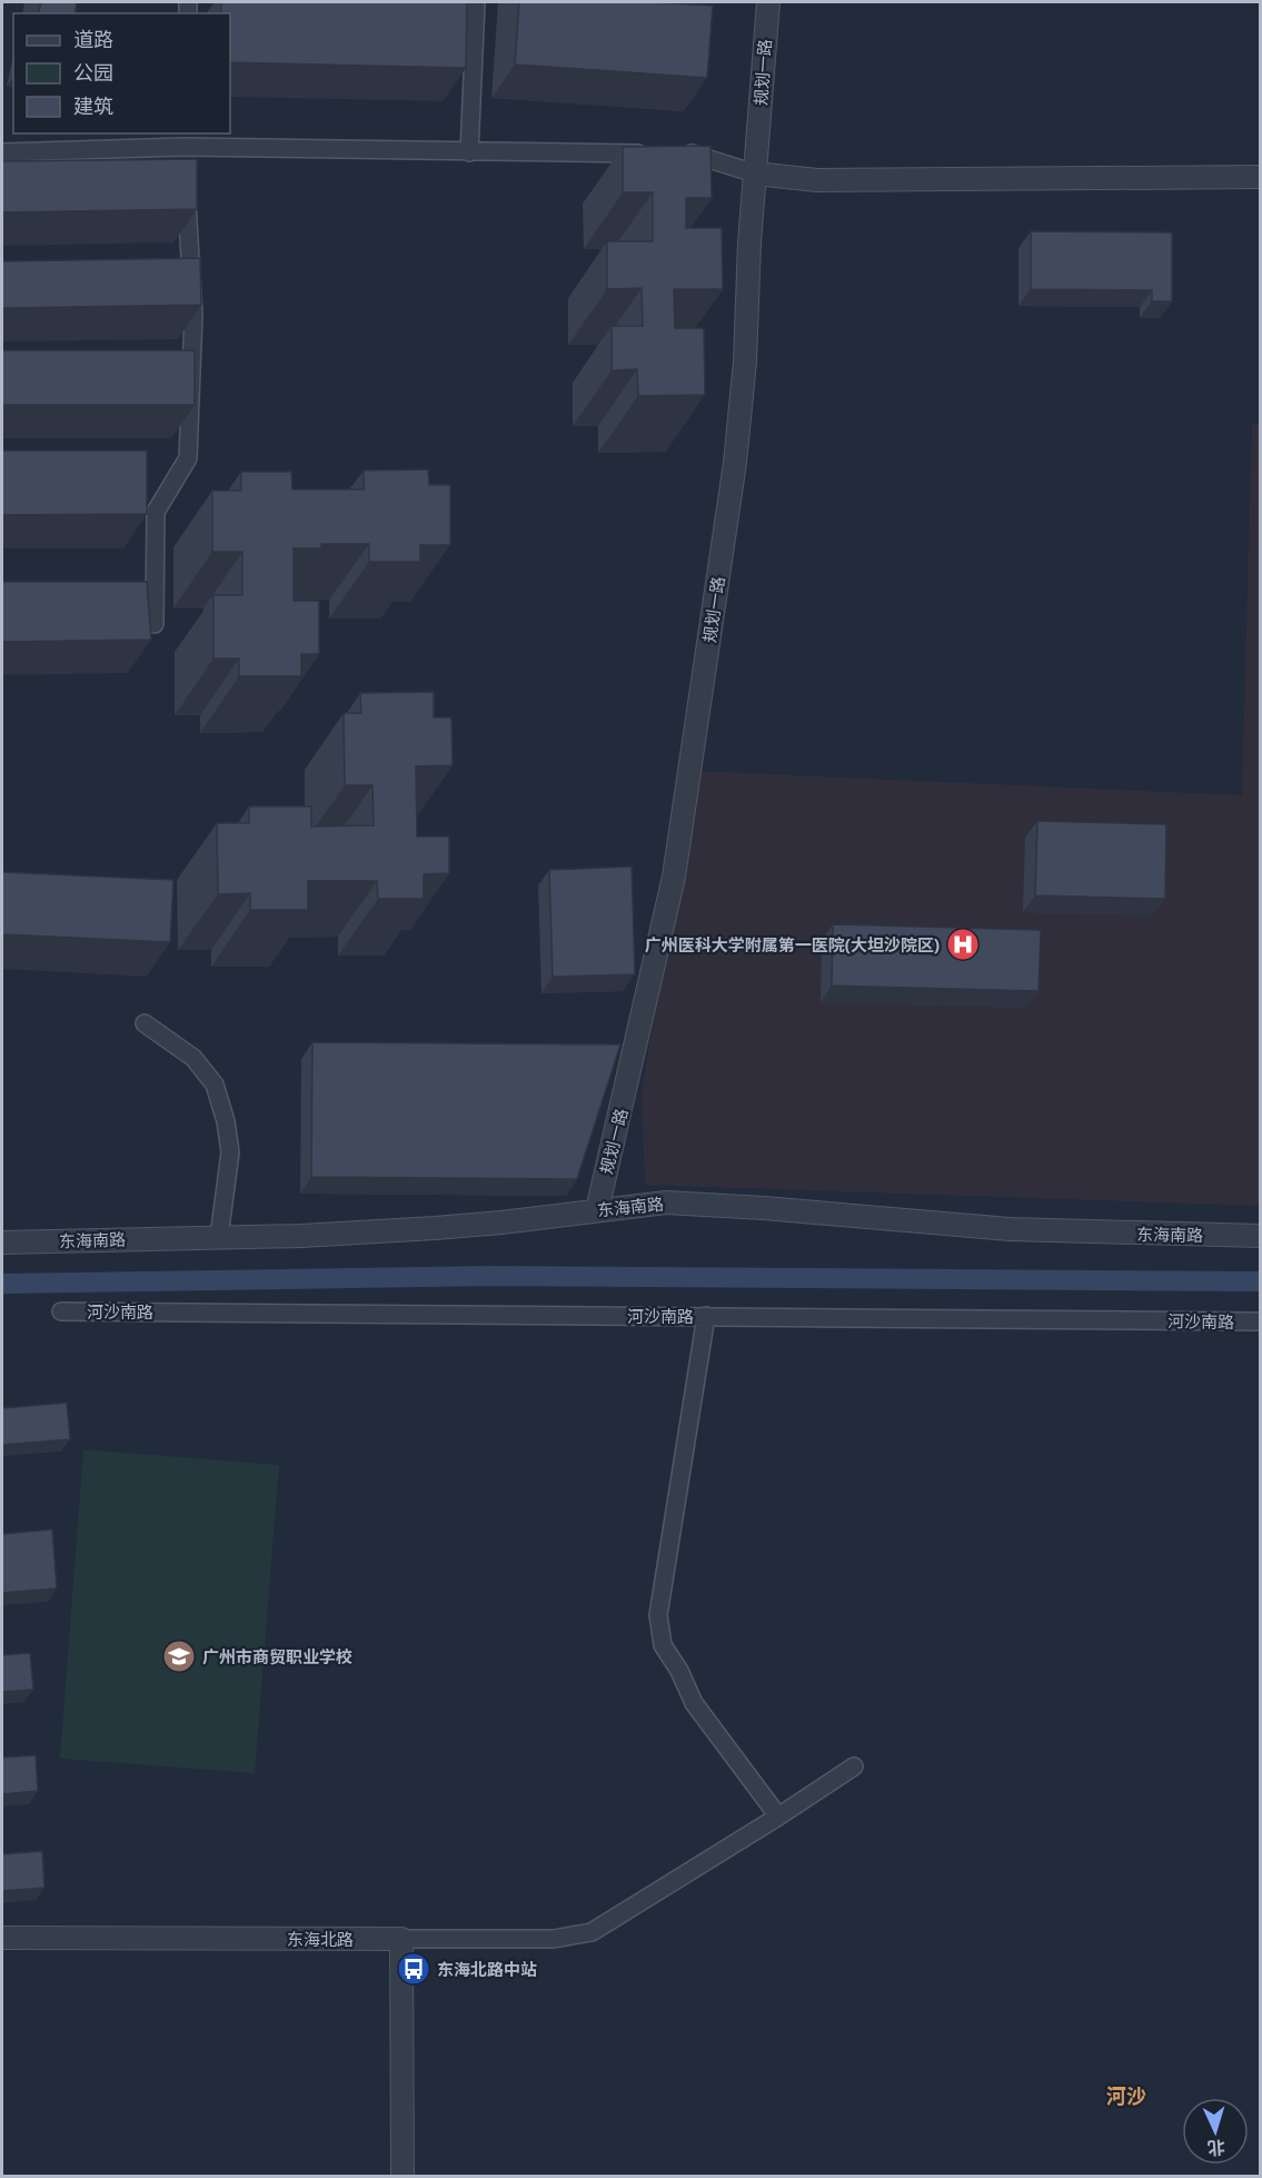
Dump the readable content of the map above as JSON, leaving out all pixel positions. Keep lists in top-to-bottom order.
{
  "streets": {
    "street": [
      "规划一路",
      "东海南路",
      "河沙南路",
      "东海北路"
    ]
  },
  "crossings": [
    ["规划一路", "东海南路"]
  ],
  "districts": ["河沙"],
  "places": {
    "hospital": ["广州医科大学附属第一医院(大坦沙院区)"],
    "school or university": ["广州市商贸职业学校"],
    "bus stop": ["东海北路中站"]
  },
  "legend": ["道路", "公园", "建筑"],
  "north": "bottom"
}
